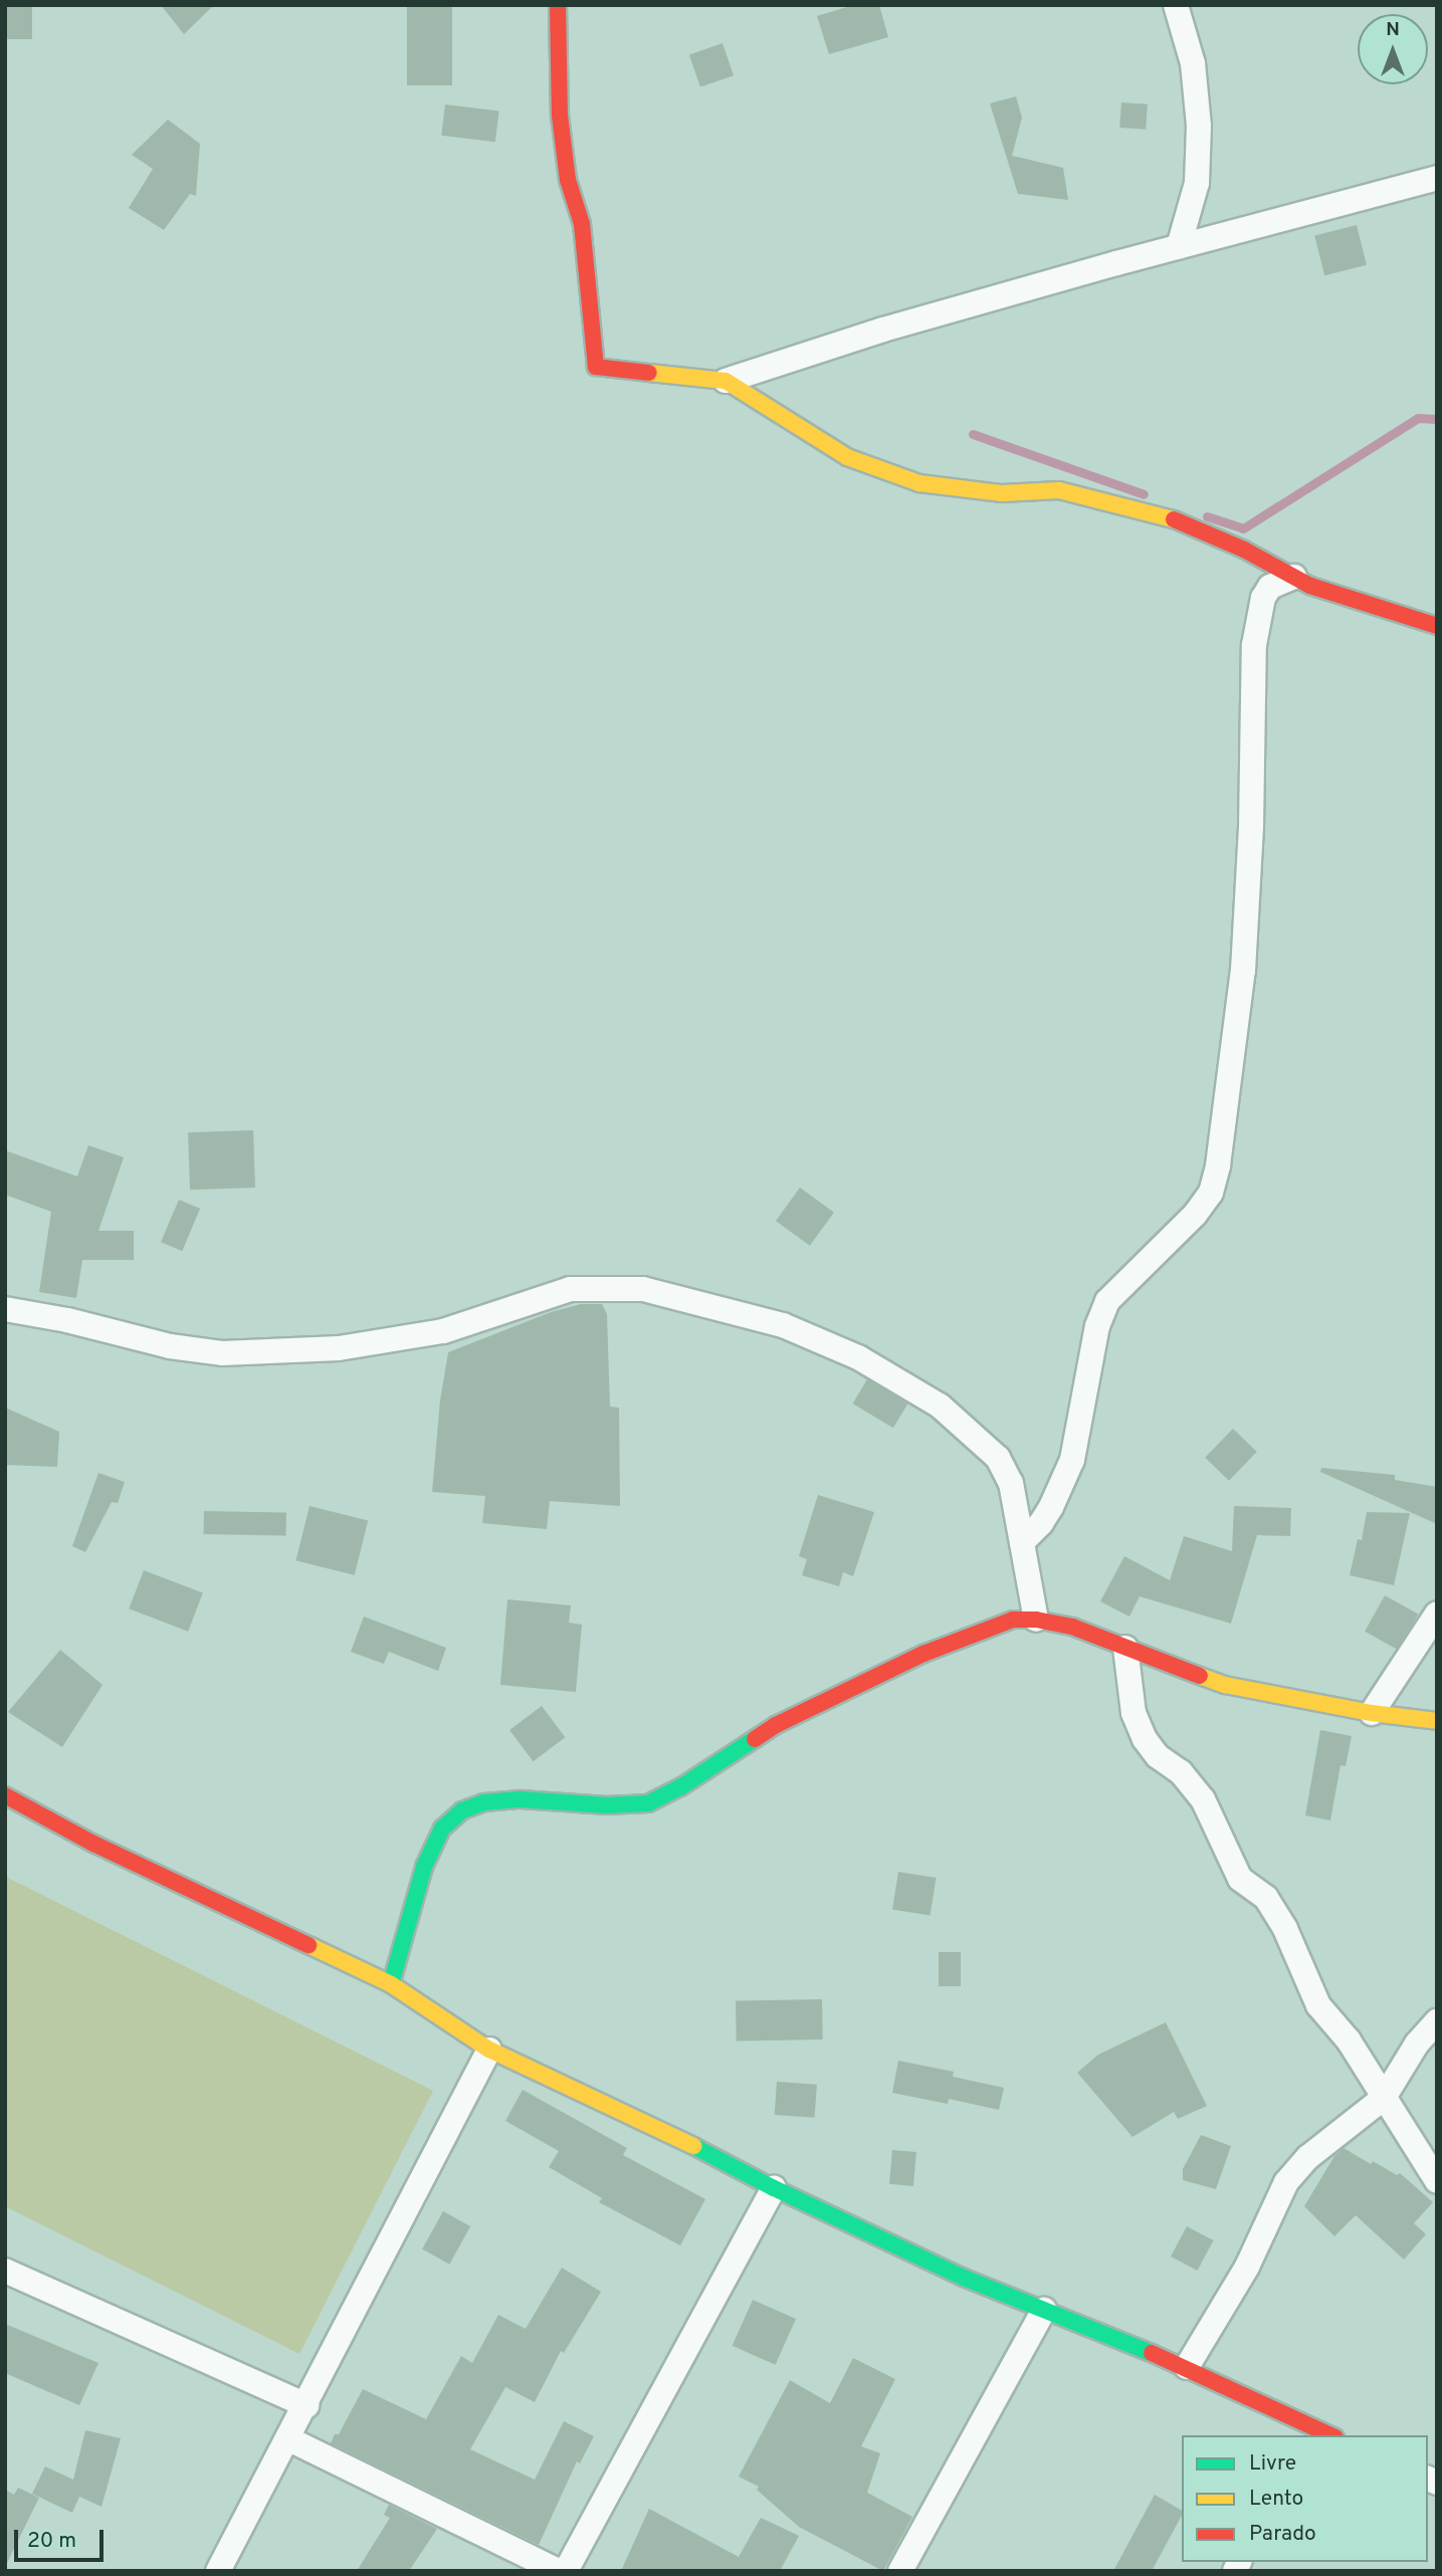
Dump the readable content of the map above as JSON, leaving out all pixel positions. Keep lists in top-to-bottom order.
{
  "legend": ["Livre", "Lento", "Parado"],
  "scale_bar": "20 m",
  "north": "top"
}
